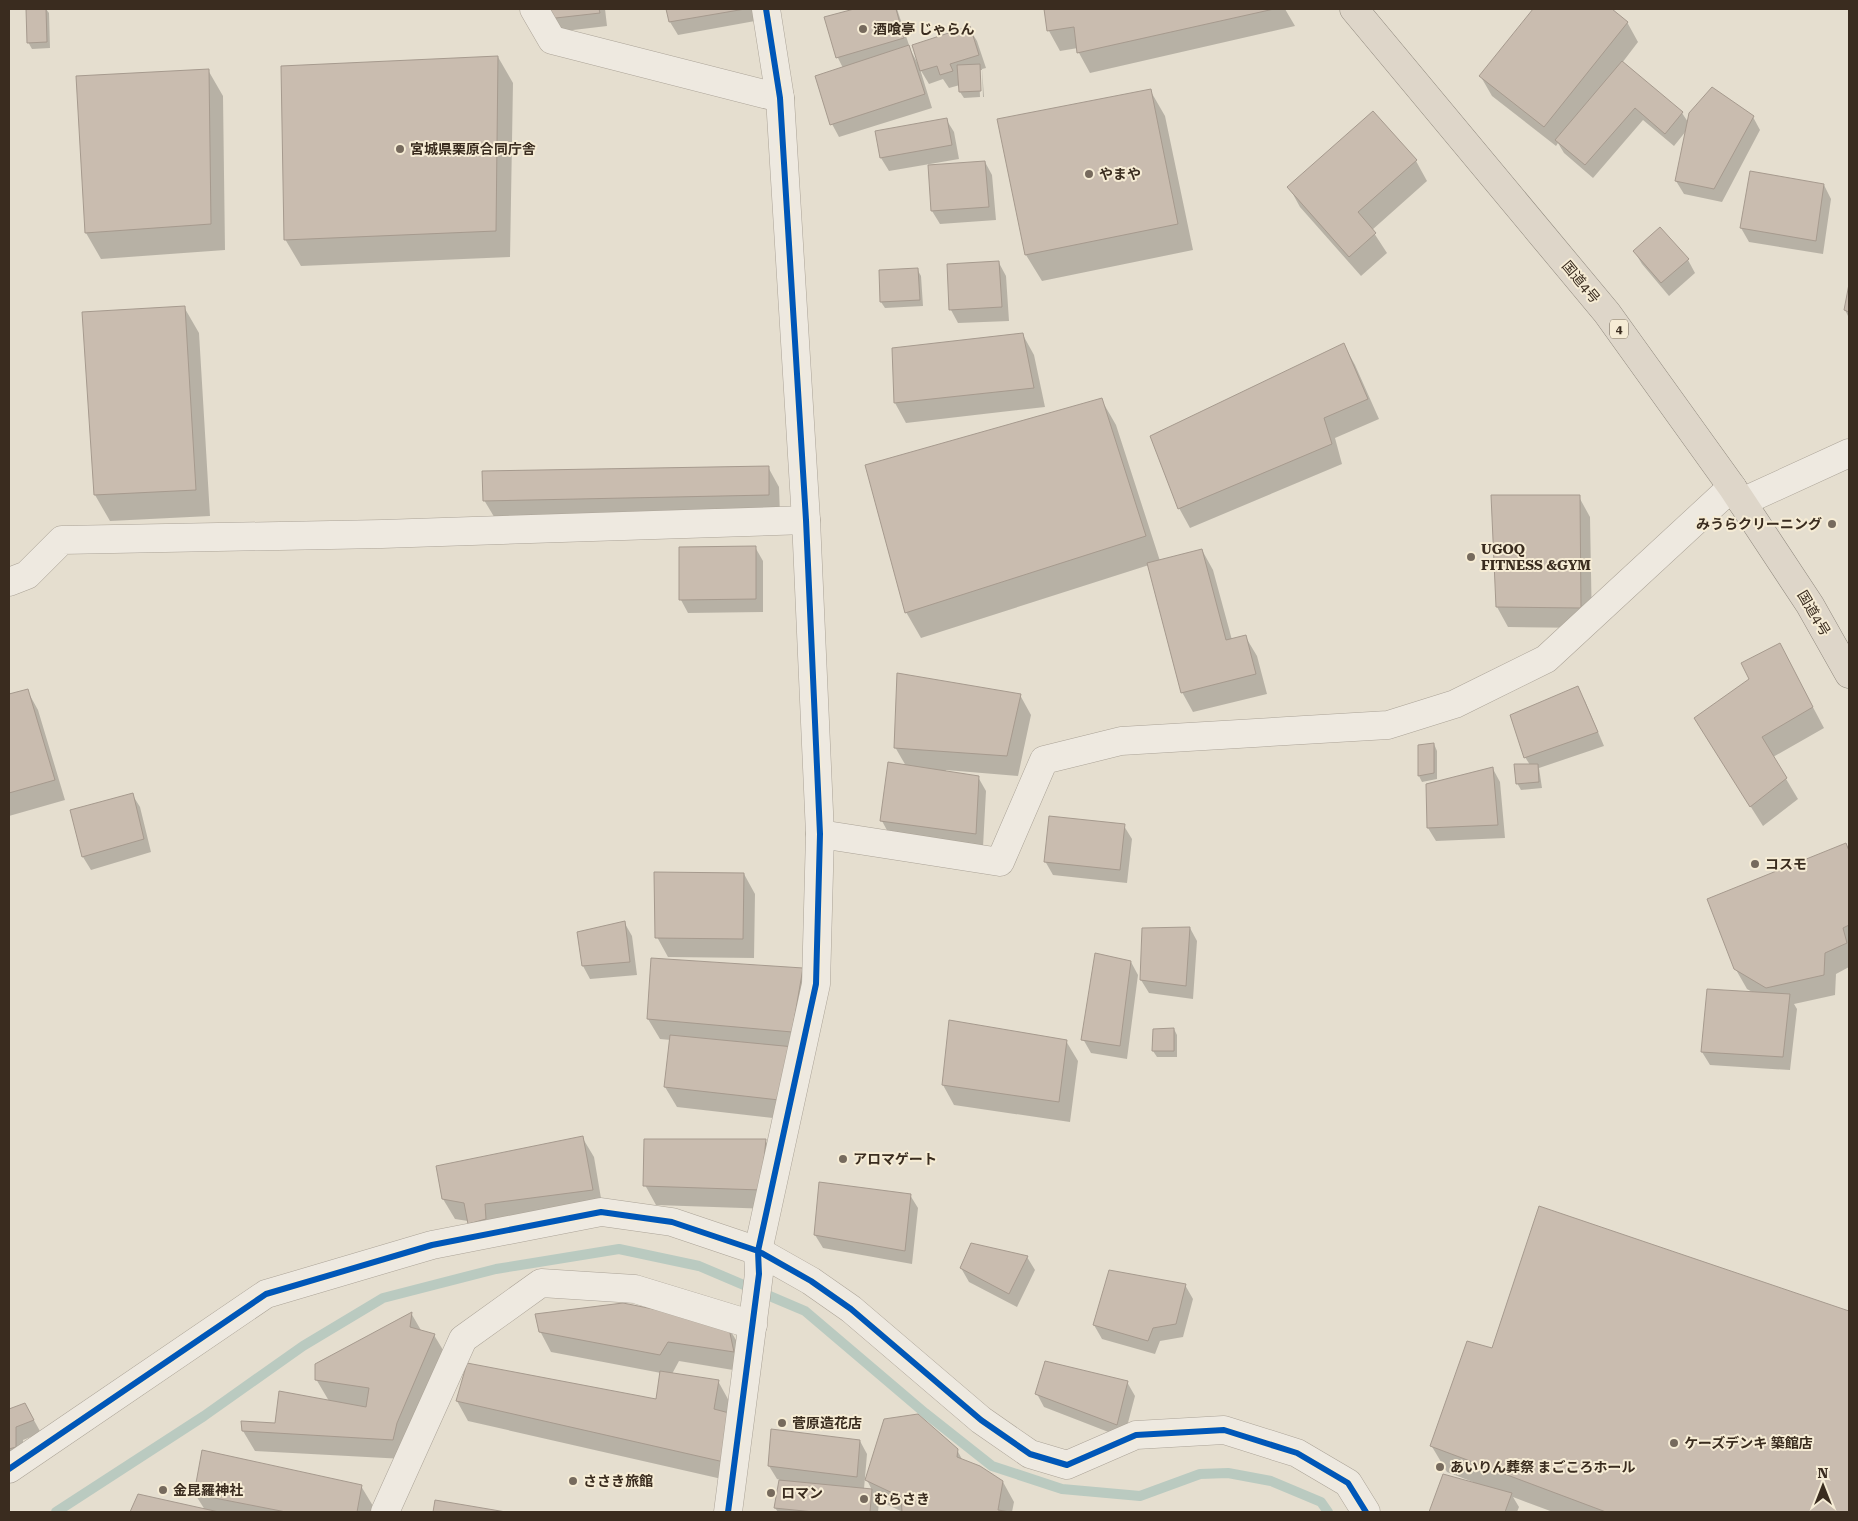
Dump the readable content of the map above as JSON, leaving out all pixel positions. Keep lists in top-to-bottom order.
{
  "streets": {
    "highway": ["国道4号", "4"]
  },
  "places": [
    "酒喰亭 じゃらん",
    "宮城県栗原合同庁舎",
    "やまや",
    "みうらクリーニング",
    "UGOQ FITNESS &GYM",
    "コスモ",
    "アロマゲート",
    "菅原造花店",
    "ケーズデンキ 築館店",
    "あいりん葬祭 まごころホール",
    "ささき旅館",
    "金昆羅神社",
    "ロマン",
    "むらさき"
  ],
  "north": "top"
}
